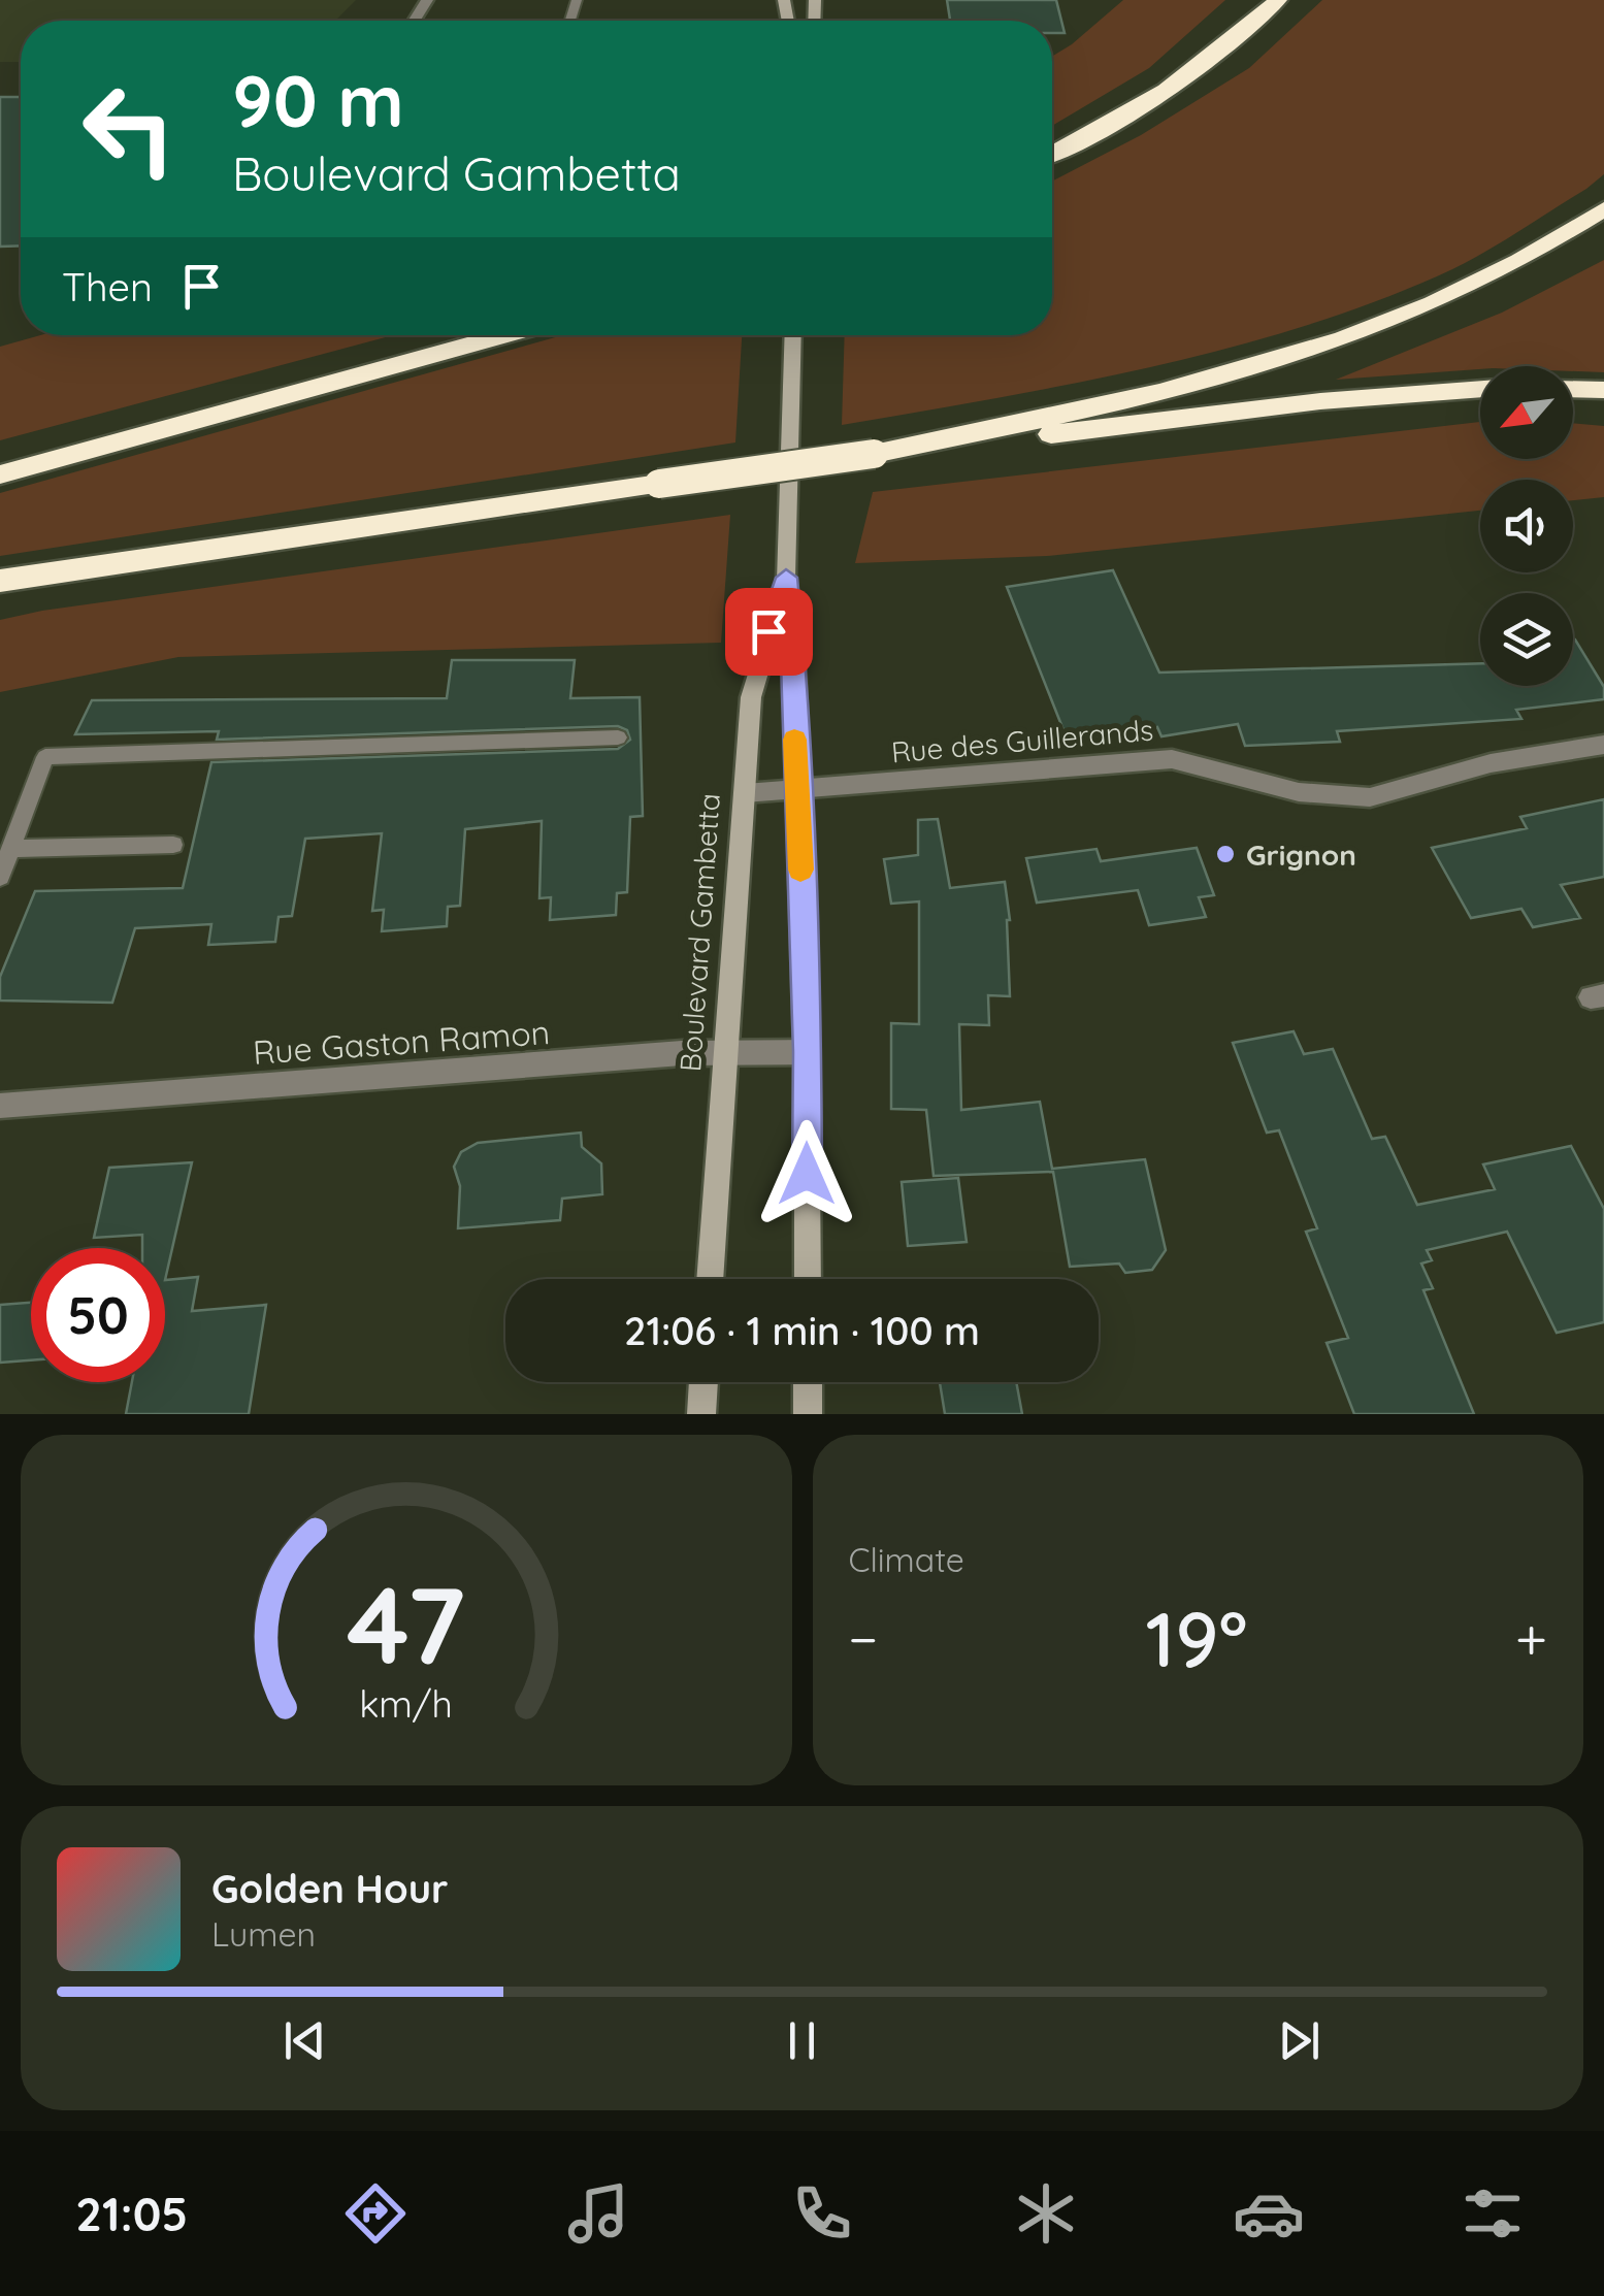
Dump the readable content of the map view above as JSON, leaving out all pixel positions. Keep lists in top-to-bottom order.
{
  "streets": {
    "main road": ["Boulevard Gambetta"],
    "street": ["Rue des Guillerands", "Rue Gaston Ramon"]
  },
  "crossings": [
    ["Rue des Guillerands", "Boulevard Gambetta"],
    ["Boulevard Gambetta", "Rue Gaston Ramon"]
  ],
  "places": ["Grignon"],
  "north": "bottom left",
  "page": {
    "turn": ["90 m", "Boulevard Gambetta"],
    "then": "Then",
    "limit": "50",
    "trip": "21:06 · 1 min · 100 m",
    "tile": "Climate",
    "heat": ["−", "19°", "+"],
    "song": ["Golden Hour", "Lumen"],
    "tabs": "21:05",
    "gauge": ["47", "km/h"]
  }
}
